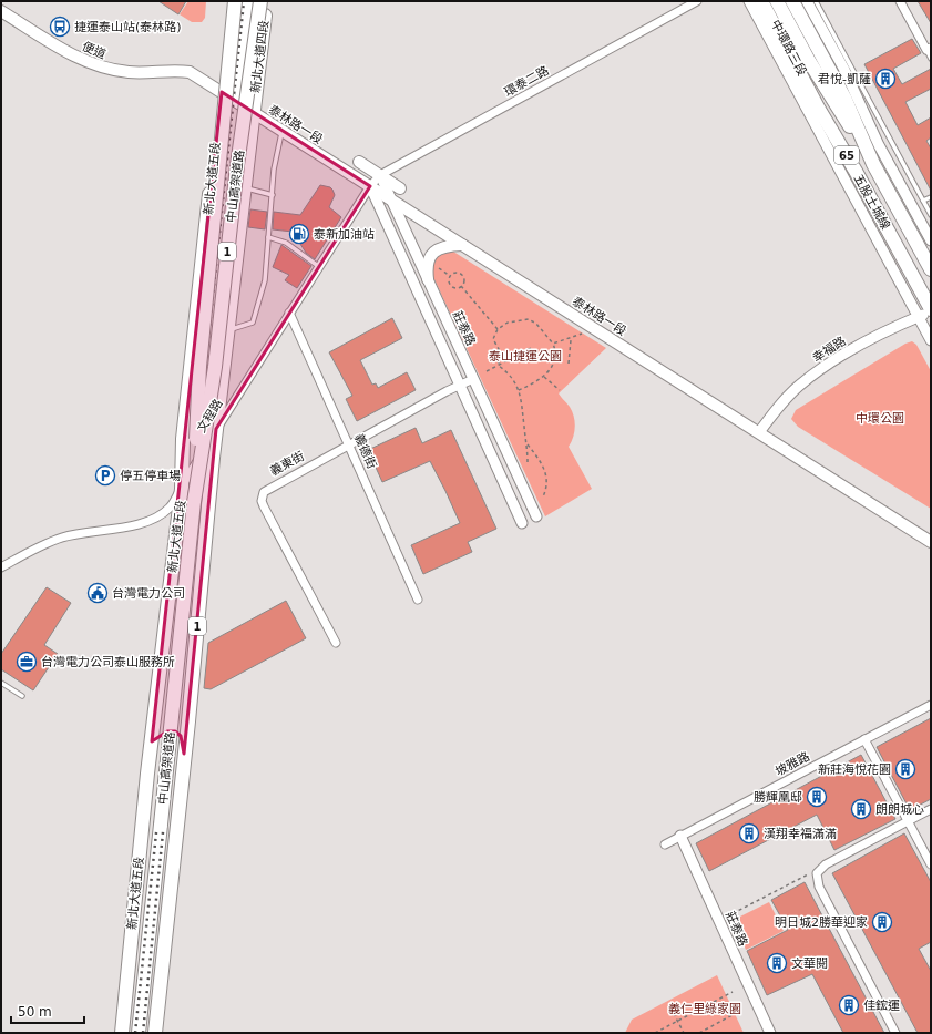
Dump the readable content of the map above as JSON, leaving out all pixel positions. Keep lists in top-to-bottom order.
{
  "streets": {
    "main road": [
      "便道",
      "新北大道四段",
      "泰林路一段",
      "65",
      "新北大道五段",
      "中山高架道路",
      "五股土城線",
      "1"
    ],
    "street": [
      "中環路三段",
      "環泰二路",
      "莊泰路",
      "幸福路",
      "文程路",
      "義德街",
      "義東街",
      "坡雅路"
    ]
  },
  "crossings": [
    ["中環路三段", "幸福路"],
    ["便道", "泰林路一段"],
    ["新北大道四段", "泰林路一段"],
    ["新北大道四段", "1"],
    ["環泰二路", "泰林路一段"],
    ["環泰二路", "莊泰路"],
    ["環泰二路", "文程路"],
    ["泰林路一段", "新北大道五段"],
    ["泰林路一段", "1"],
    ["泰林路一段", "莊泰路"],
    ["泰林路一段", "幸福路"],
    ["泰林路一段", "文程路"],
    ["新北大道五段", "1"],
    ["新北大道五段", "文程路"],
    ["五股土城線", "幸福路"],
    ["1", "文程路"],
    ["莊泰路", "義東街"],
    ["莊泰路", "坡雅路"],
    ["文程路", "義德街"],
    ["義德街", "義東街"]
  ],
  "parks": ["泰山捷運公園", "中環公園", "義仁里綠家園"],
  "places": {
    "bus stop": ["捷運泰山站(泰林路)"],
    "building": [
      "君悅-凱薩",
      "新莊海悅花園",
      "勝輝凰邸",
      "朗朗城心",
      "漢翔幸福滿滿",
      "明日城2勝華迎家",
      "文華閱",
      "佳鋐運"
    ],
    "fuel station": ["泰新加油站"],
    "parking": ["停五停車場"],
    "public building": ["台灣電力公司"],
    "office": ["台灣電力公司泰山服務所"]
  },
  "scale_bar": "50 m"
}
